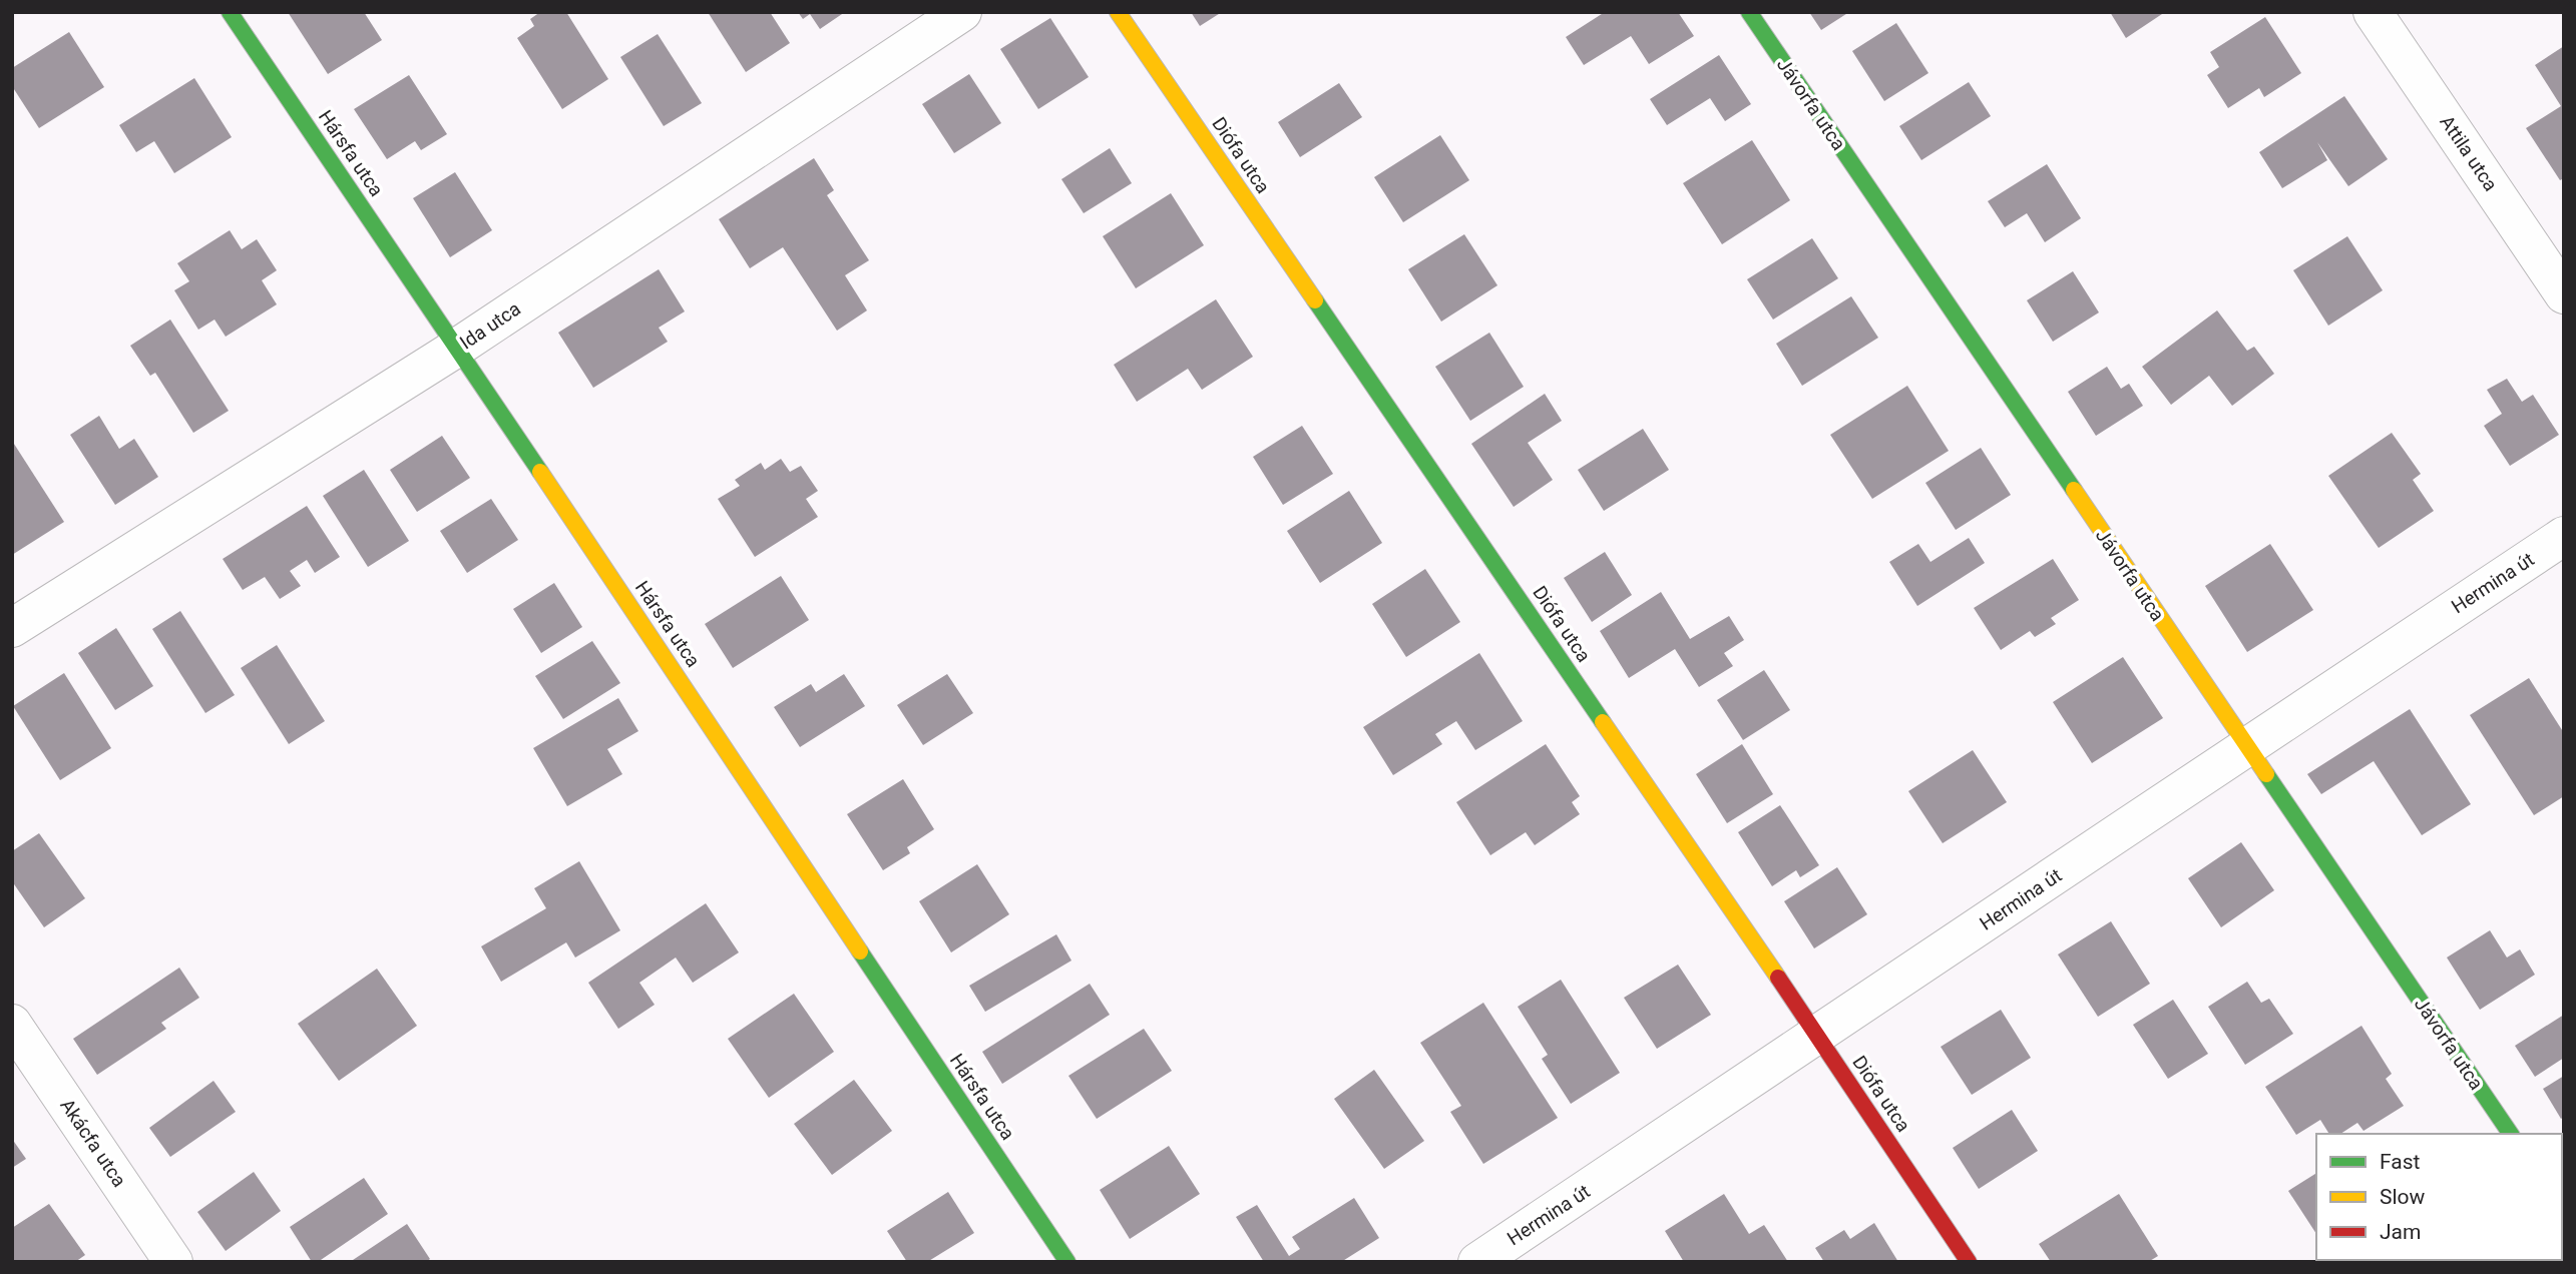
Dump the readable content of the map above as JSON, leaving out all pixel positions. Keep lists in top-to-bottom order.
{
  "streets": {
    "street": [
      "Jávorfa utca",
      "Hársfa utca",
      "Attila utca",
      "Diófa utca",
      "Ida utca",
      "Hermina út",
      "Akácfa utca"
    ]
  },
  "crossings": [
    ["Jávorfa utca", "Hermina út"],
    ["Hársfa utca", "Ida utca"],
    ["Diófa utca", "Hermina út"]
  ],
  "legend": ["Fast", "Slow", "Jam"]
}
